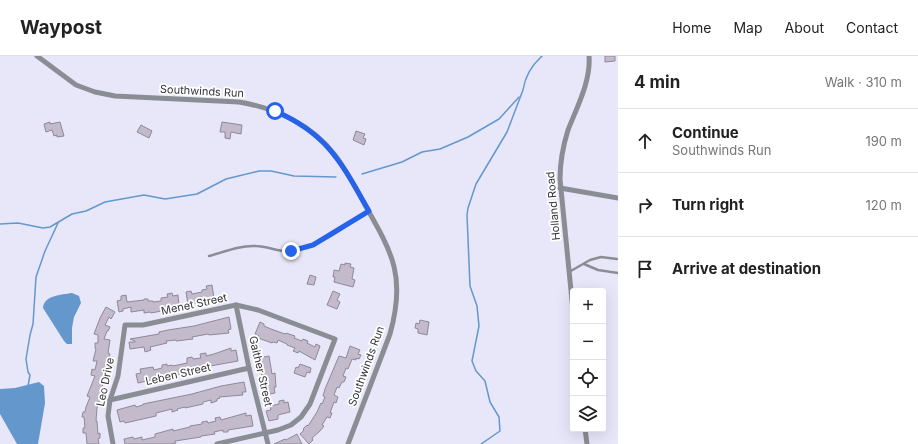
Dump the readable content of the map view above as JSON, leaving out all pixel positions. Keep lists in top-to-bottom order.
{
  "streets": {
    "street": [
      "Southwinds Run",
      "Holland Road",
      "Menet Street",
      "Gaither Street",
      "Leben Street",
      "Leo Drive"
    ]
  },
  "crossings": [
    ["Menet Street", "Gaither Street"],
    ["Menet Street", "Leo Drive"],
    ["Gaither Street", "Leben Street"],
    ["Leben Street", "Leo Drive"]
  ],
  "page": {
    "header": "Waypost",
    "nav": [
      "Home",
      "Map",
      "About",
      "Contact"
    ],
    "heading": ["4 min", "Walk · 310 m"],
    "list": [
      ["Continue", "Southwinds Run", "190 m"],
      ["Turn right", "120 m"],
      "Arrive at destination"
    ],
    "map_buttons": ["+", "−"]
  }
}
